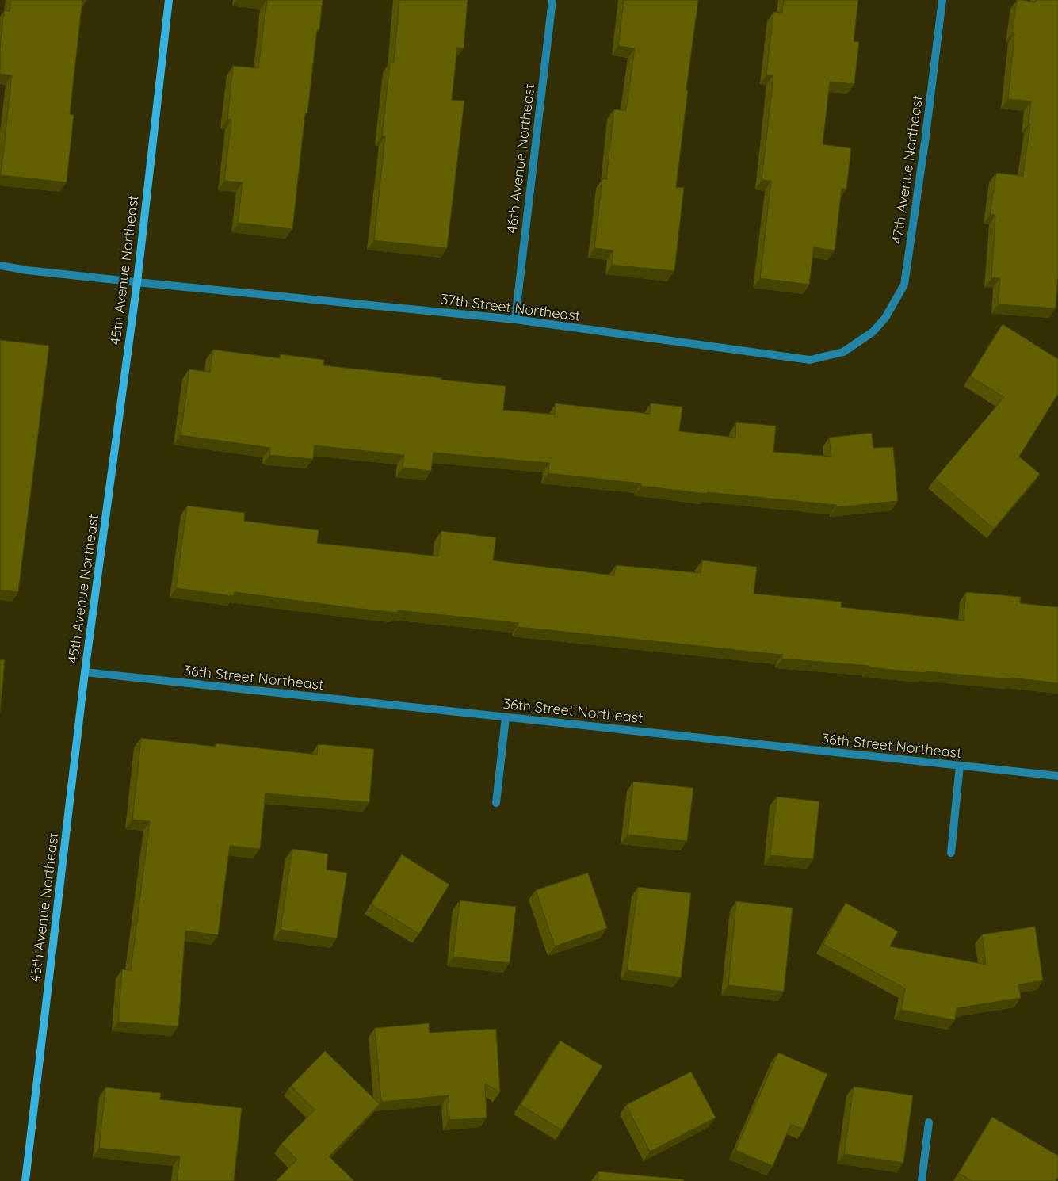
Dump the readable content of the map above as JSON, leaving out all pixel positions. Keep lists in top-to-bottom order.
{
  "streets": {
    "street": [
      "46th Avenue Northeast",
      "47th Avenue Northeast",
      "45th Avenue Northeast",
      "37th Street Northeast",
      "36th Street Northeast"
    ]
  },
  "crossings": [
    ["46th Avenue Northeast", "37th Street Northeast"],
    ["47th Avenue Northeast", "37th Street Northeast"],
    ["45th Avenue Northeast", "37th Street Northeast"],
    ["45th Avenue Northeast", "36th Street Northeast"]
  ]
}
